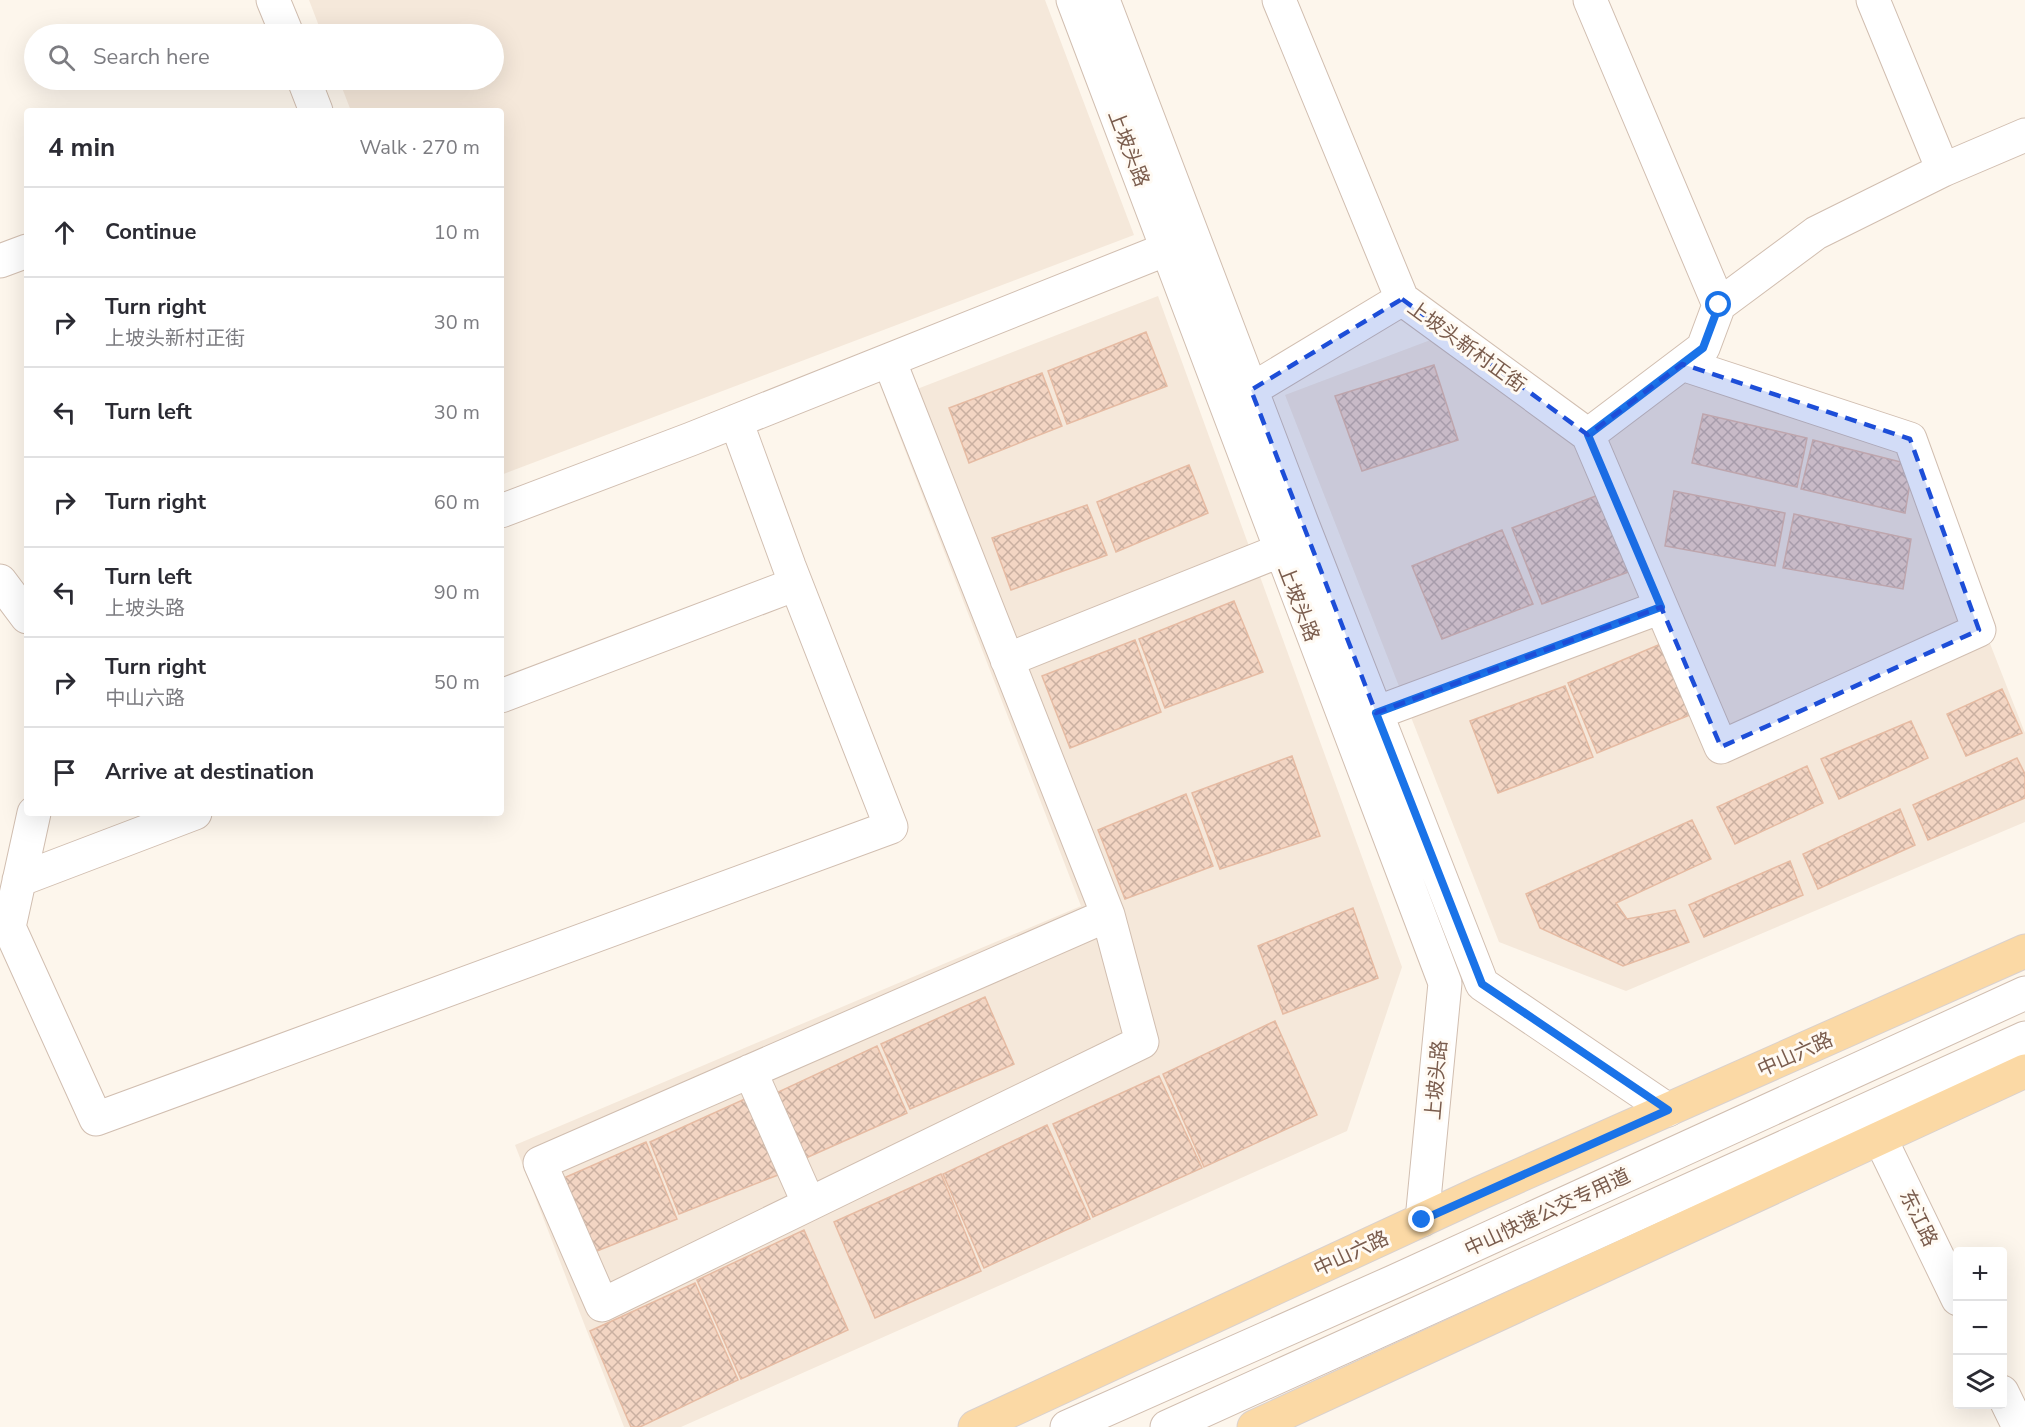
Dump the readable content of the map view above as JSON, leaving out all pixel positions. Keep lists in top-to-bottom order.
{
  "streets": {
    "main road": ["中山六路"],
    "street": [
      "上坡头路",
      "上坡头新村正街",
      "中山快速公交专用道",
      "东江路"
    ]
  },
  "crossings": [
    ["上坡头路", "中山六路"]
  ],
  "page": {
    "search": "Search here",
    "heading": ["4 min", "Walk · 270 m"],
    "list": [
      ["Continue", "10 m"],
      ["Turn right", "上坡头新村正街", "30 m"],
      ["Turn left", "30 m"],
      ["Turn right", "60 m"],
      ["Turn left", "上坡头路", "90 m"],
      ["Turn right", "中山六路", "50 m"],
      "Arrive at destination"
    ],
    "map_buttons": ["+", "−"]
  }
}
